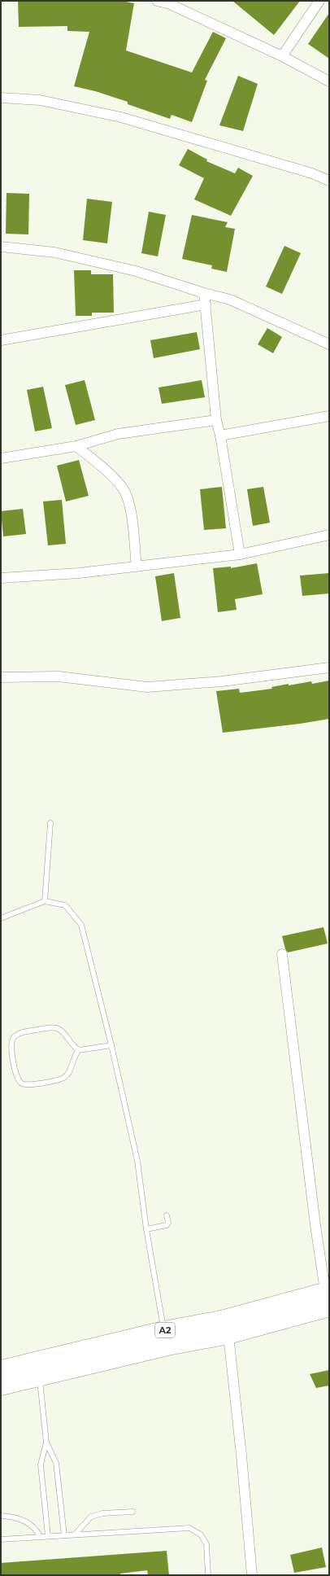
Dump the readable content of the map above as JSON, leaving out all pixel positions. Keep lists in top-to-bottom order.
{
  "streets": {
    "highway": ["A2"]
  }
}
